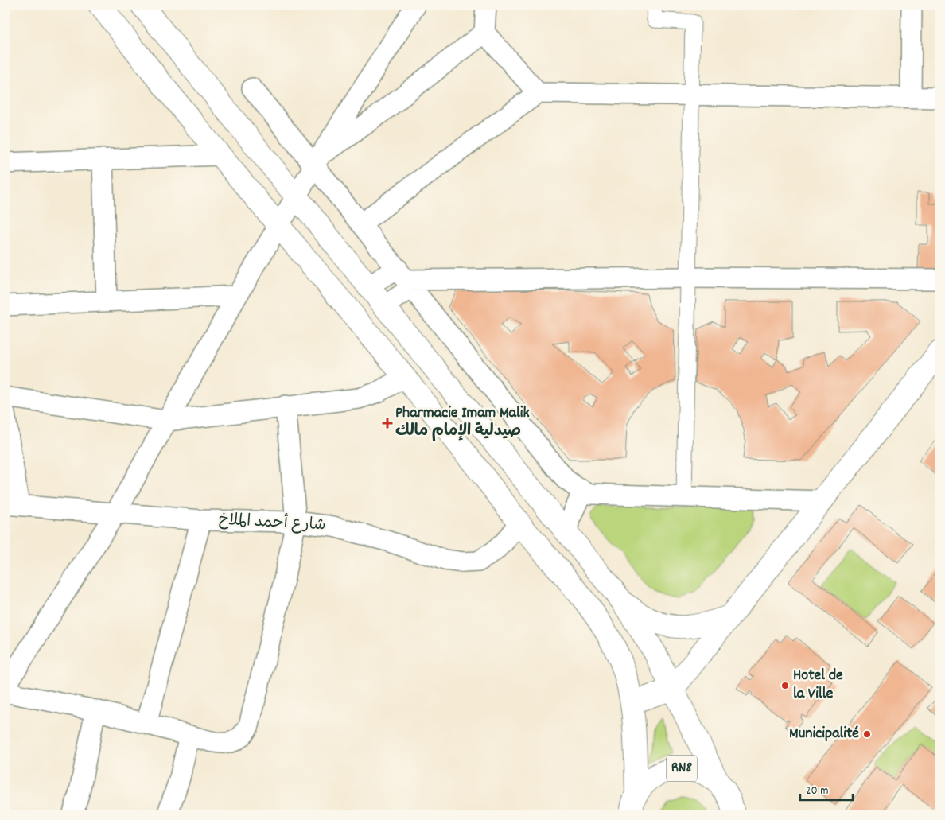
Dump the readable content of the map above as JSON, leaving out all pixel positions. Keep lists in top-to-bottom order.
{
  "streets": {
    "main road": ["RN8"],
    "street": ["شارع أحمد الملاخ"]
  },
  "places": {
    "health": ["Pharmacie Imam Malik صيدلية الإمام مالك"],
    "other": ["Hotel de la Ville", "Municipalité"]
  },
  "scale_bar": "20 m"
}
